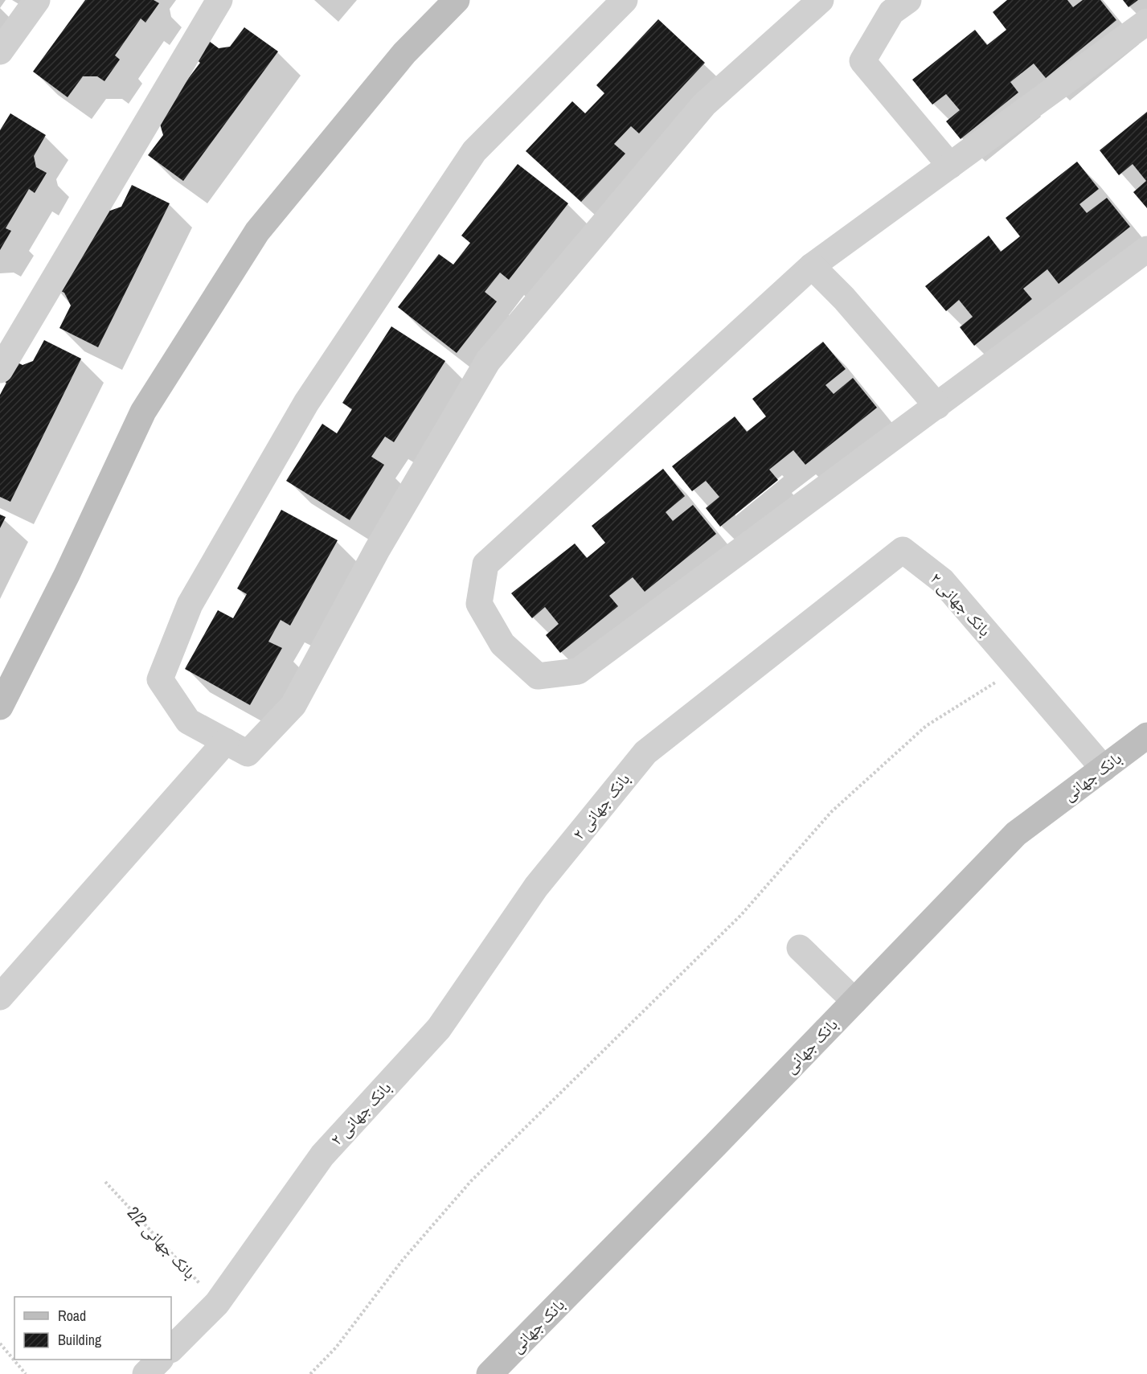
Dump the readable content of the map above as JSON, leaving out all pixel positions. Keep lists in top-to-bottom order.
{
  "streets": {
    "street": ["بانک جهانی ۲", "بانک جهانی"],
    "path": ["بانک جهانی 2/2"]
  },
  "crossings": [
    ["بانک جهانی ۲", "بانک جهانی"],
    ["بانک جهانی ۲", "بانک جهانی 2/2"]
  ],
  "legend": ["Road", "Building"]
}
